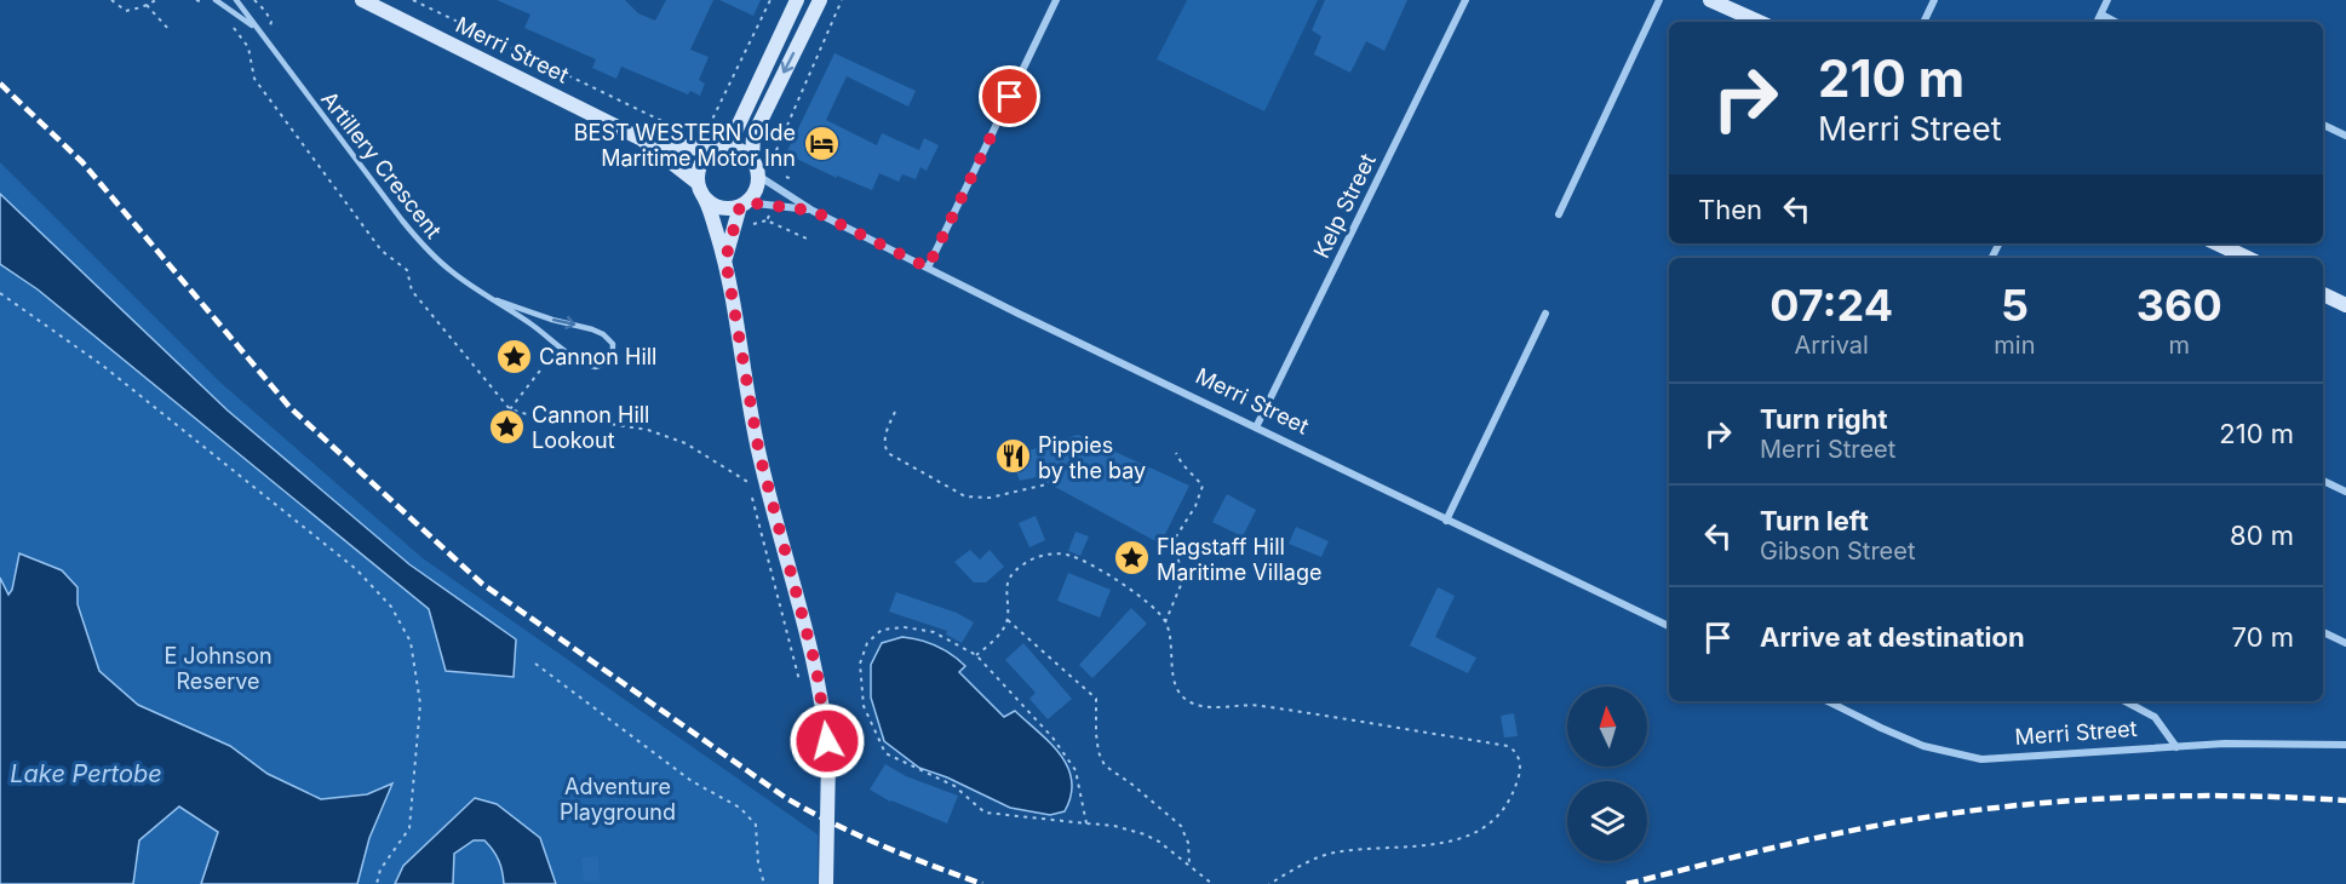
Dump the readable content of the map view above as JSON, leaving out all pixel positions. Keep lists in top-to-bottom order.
{
  "streets": {
    "street": ["Merri Street", "Kelp Street"],
    "lane": ["Artillery Crescent"]
  },
  "crossings": [
    ["Merri Street", "Kelp Street"]
  ],
  "water": ["Lake Pertobe"],
  "parks": ["E Johnson Reserve", "Adventure Playground"],
  "places": {
    "hotel": ["BEST WESTERN Olde Maritime Motor Inn"],
    "place": ["Cannon Hill", "Cannon Hill Lookout", "Flagstaff Hill Maritime Village"],
    "restaurant": ["Pippies by the bay"]
  },
  "north": "top",
  "page": {
    "turn": ["210 m", "Merri Street"],
    "then": "Then",
    "eta": [
      "07:24",
      "Arrival",
      "5",
      "min",
      "360",
      "m"
    ],
    "list": [
      {
        "name": "Turn right",
        "note": "Merri Street",
        "value": "210 m"
      },
      {
        "name": "Turn left",
        "note": "Gibson Street",
        "value": "80 m"
      },
      {
        "name": "Arrive at destination",
        "value": "70 m"
      }
    ]
  }
}
